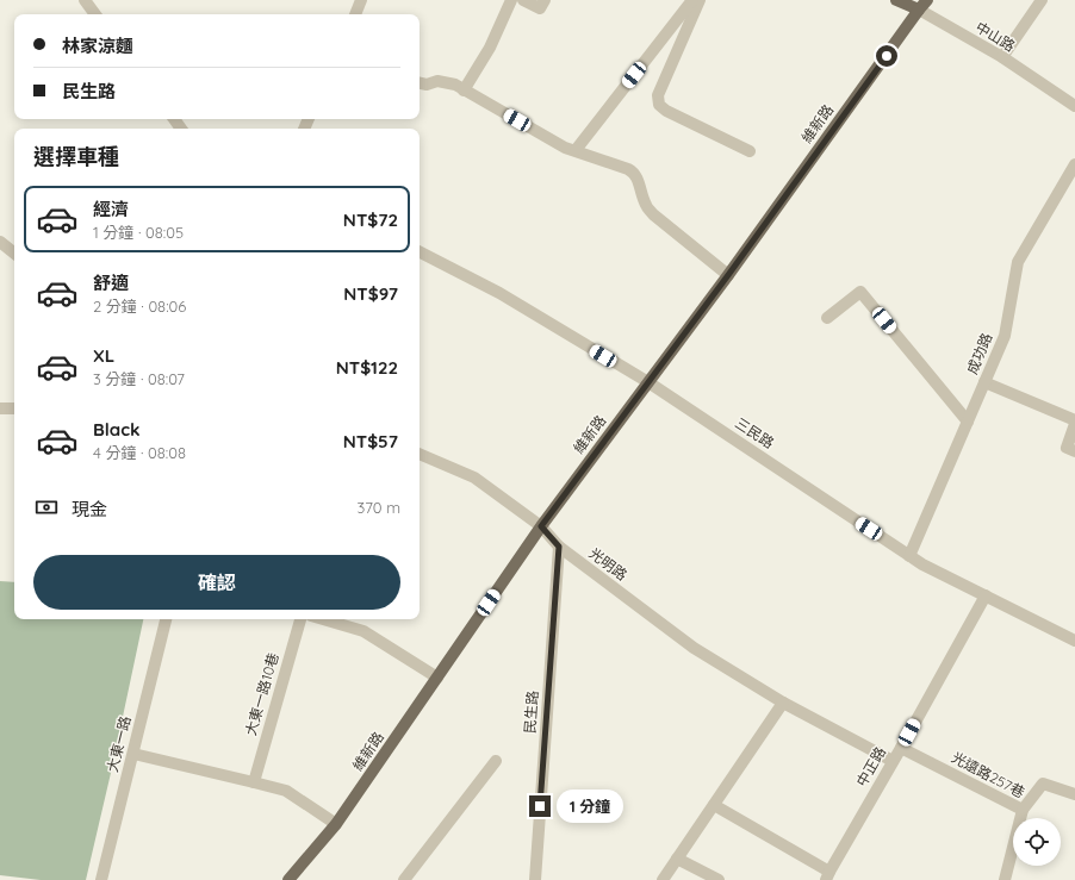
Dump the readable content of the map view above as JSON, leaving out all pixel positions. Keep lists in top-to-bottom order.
{
  "streets": {
    "main road": ["中山路", "維新路"],
    "street": [
      "成功路",
      "三民路",
      "光明路",
      "大東一路10巷",
      "民生路",
      "大東一路",
      "中正路",
      "光遠路257巷"
    ]
  },
  "crossings": [
    ["中山路", "維新路"],
    ["維新路", "三民路"],
    ["維新路", "光明路"],
    ["成功路", "三民路"],
    ["三民路", "中正路"],
    ["光明路", "民生路"],
    ["光明路", "中正路"],
    ["中正路", "光遠路257巷"]
  ],
  "page": {
    "banner": ["林家涼麵", "民生路"],
    "heading": "選擇車種",
    "list": [
      {
        "name": "經濟",
        "note": "1 分鐘 · 08:05",
        "value": "NT$72"
      },
      {
        "name": "舒適",
        "note": "2 分鐘 · 08:06",
        "value": "NT$97"
      },
      {
        "name": "XL",
        "note": "3 分鐘 · 08:07",
        "value": "NT$122"
      },
      {
        "name": "Black",
        "note": "4 分鐘 · 08:08",
        "value": "NT$57"
      }
    ],
    "pay": ["現金", "370 m"],
    "buttons": "確認",
    "bubble": "1 分鐘"
  }
}
